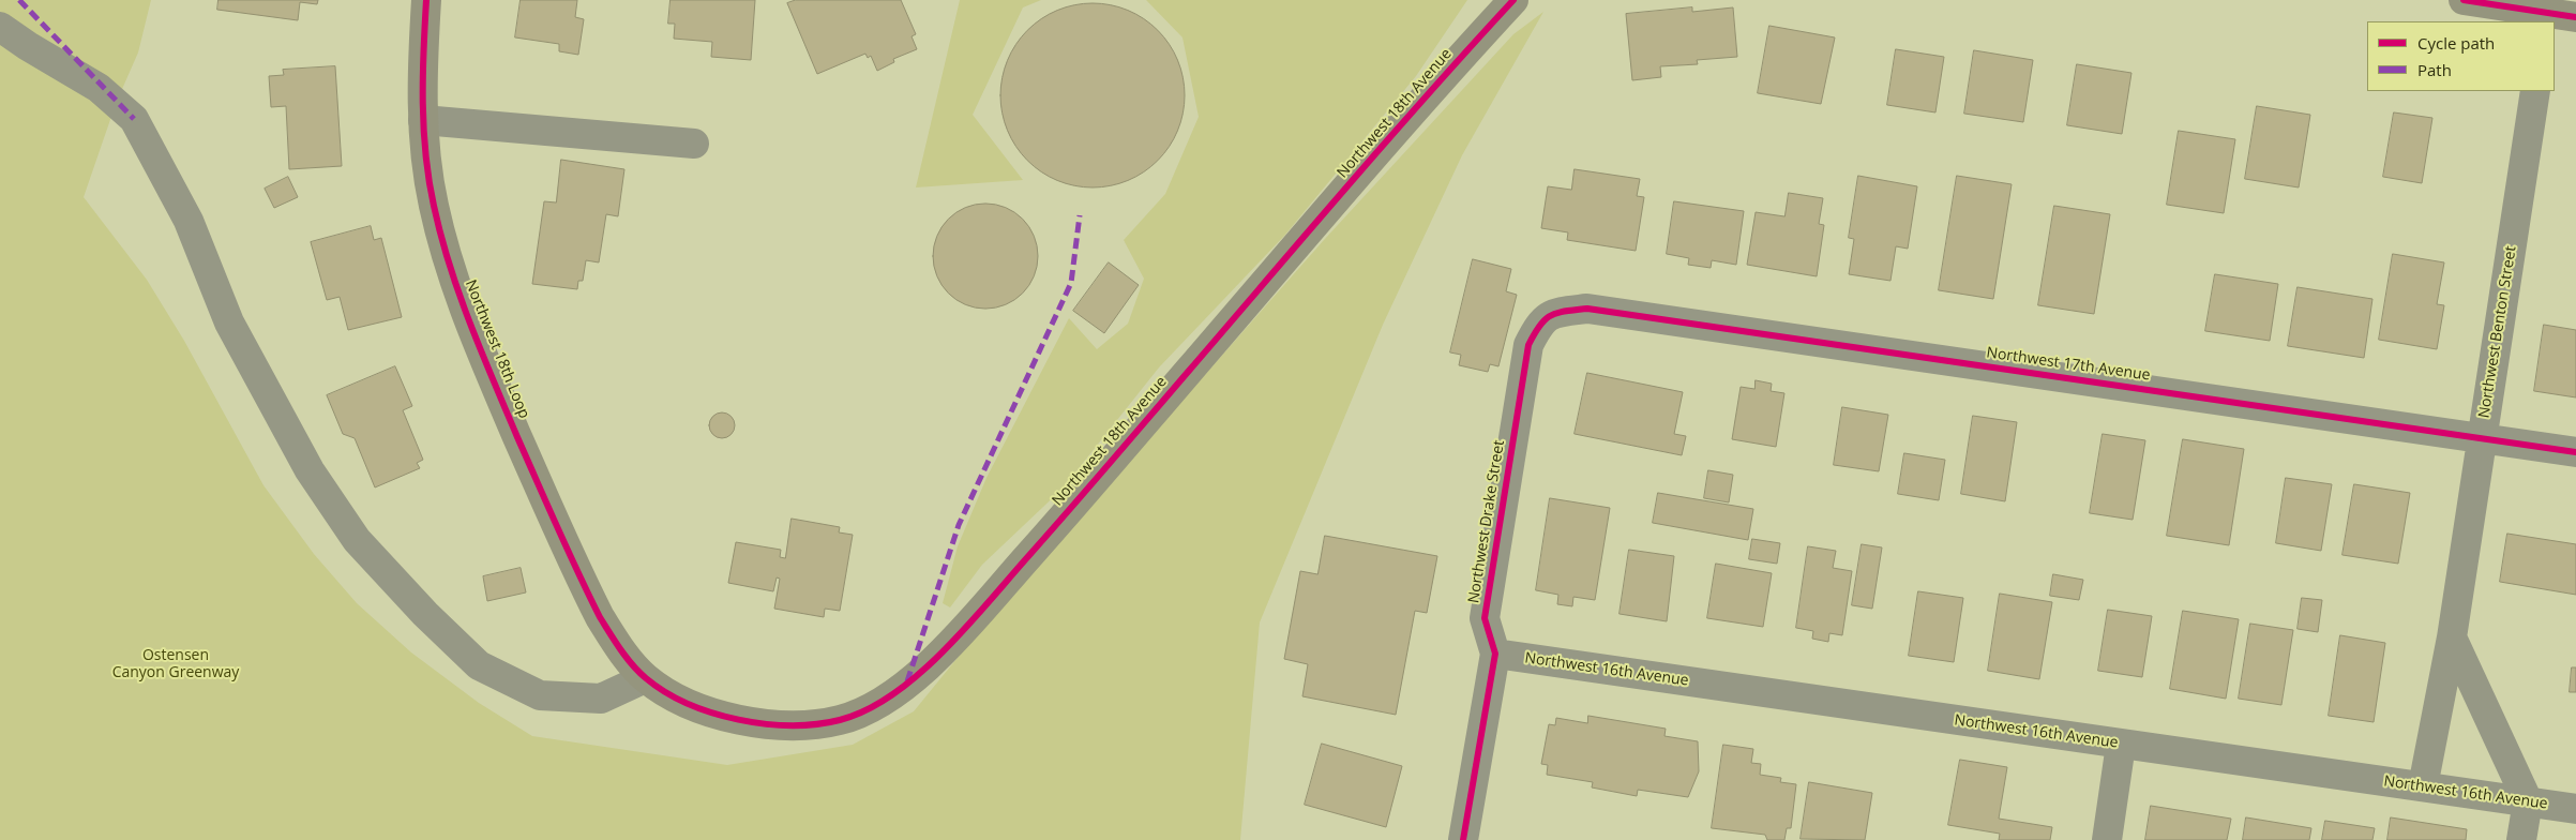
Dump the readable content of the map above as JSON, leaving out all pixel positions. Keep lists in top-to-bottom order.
{
  "streets": {
    "street": [
      "Northwest 18th Avenue",
      "Northwest Benton Street",
      "Northwest 18th Loop",
      "Northwest 17th Avenue",
      "Northwest Drake Street",
      "Northwest 16th Avenue"
    ]
  },
  "crossings": [
    ["Northwest 18th Avenue", "Northwest 18th Loop"],
    ["Northwest Benton Street", "Northwest 17th Avenue"],
    ["Northwest Benton Street", "Northwest 16th Avenue"],
    ["Northwest 17th Avenue", "Northwest Drake Street"],
    ["Northwest Drake Street", "Northwest 16th Avenue"]
  ],
  "parks": ["Ostensen Canyon Greenway"],
  "legend": ["Cycle path", "Path"]
}
